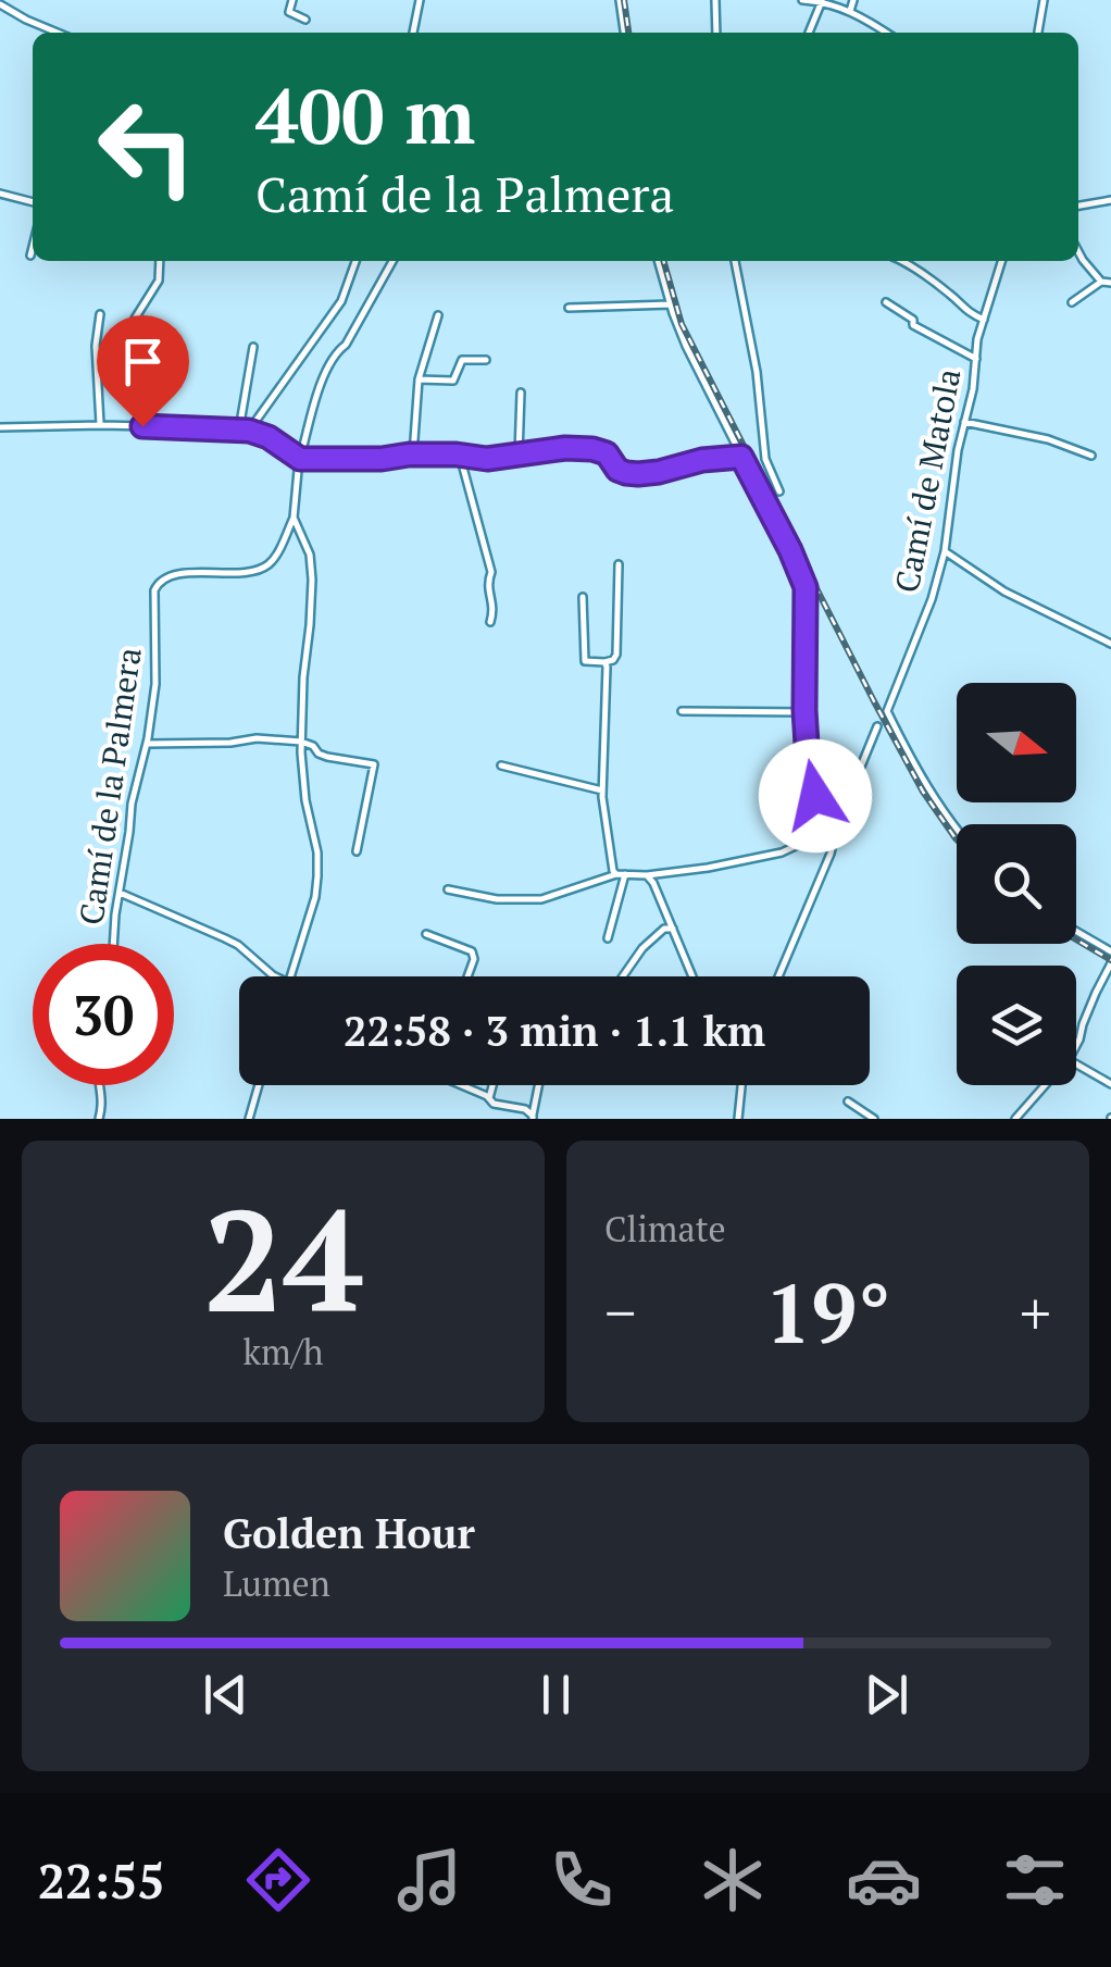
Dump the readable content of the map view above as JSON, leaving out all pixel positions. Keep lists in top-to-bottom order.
{
  "streets": {
    "street": ["Camí de Matola", "Camí de la Palmera"]
  },
  "north": "right",
  "page": {
    "turn": ["400 m", "Camí de la Palmera"],
    "limit": "30",
    "trip": "22:58 · 3 min · 1.1 km",
    "tile": [
      ["24", "km/h"],
      "Climate"
    ],
    "heat": ["−", "19°", "+"],
    "song": ["Golden Hour", "Lumen"],
    "tabs": "22:55"
  }
}
